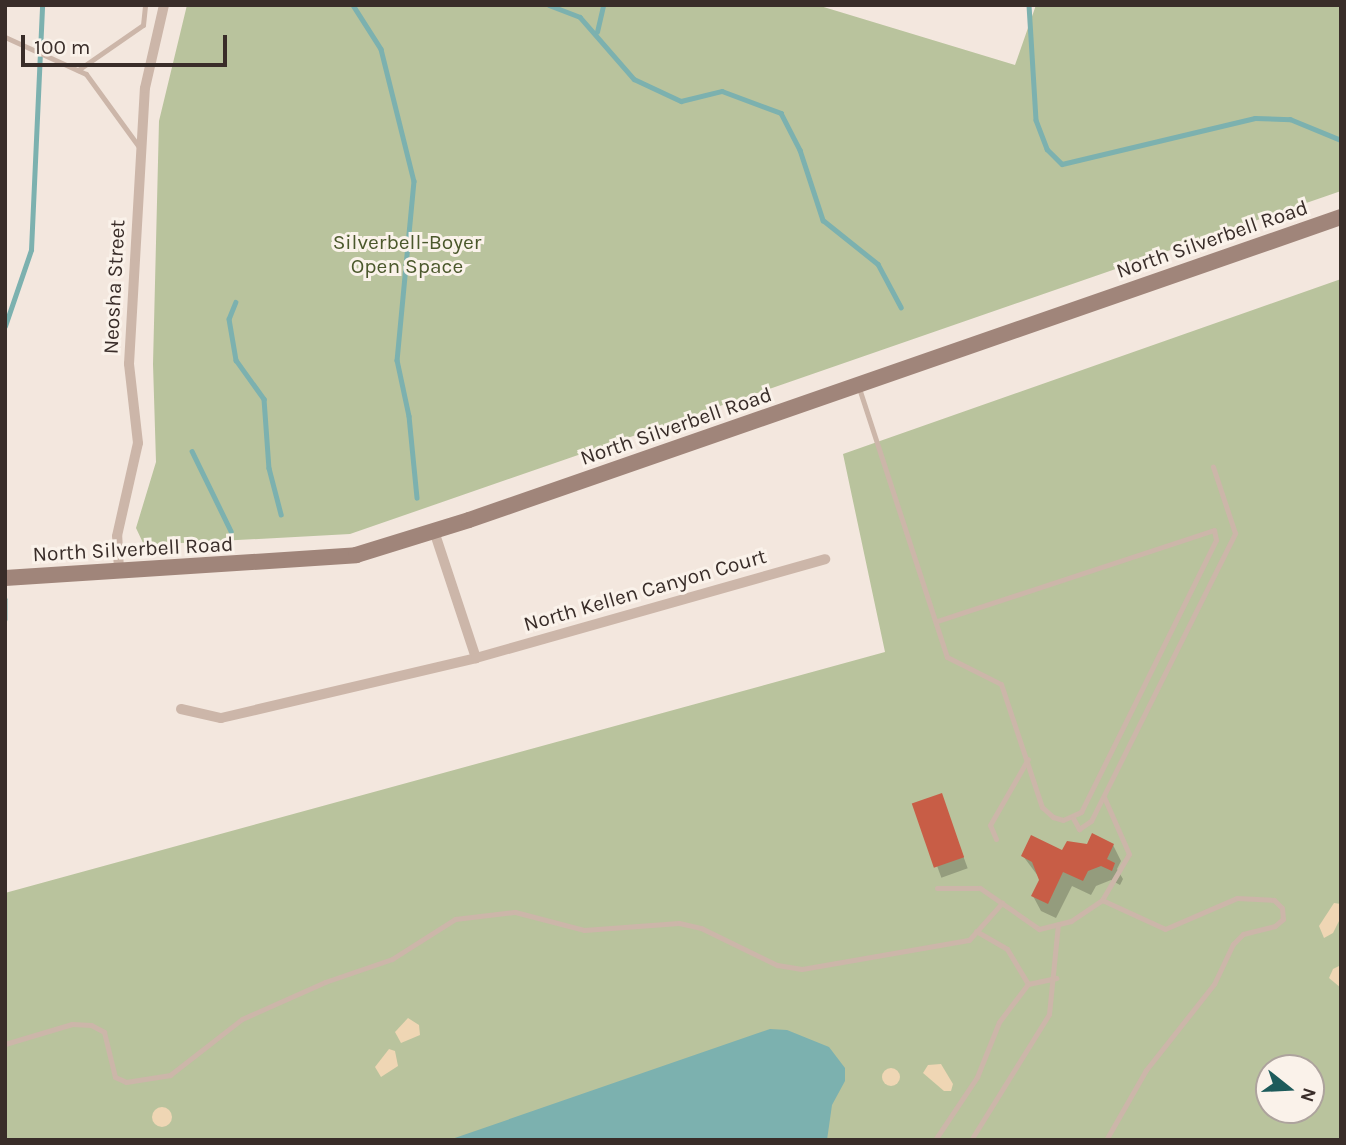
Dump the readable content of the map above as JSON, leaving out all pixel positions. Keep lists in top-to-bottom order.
{
  "streets": {
    "main road": ["North Silverbell Road"],
    "street": ["Neosha Street", "North Kellen Canyon Court"]
  },
  "crossings": [
    ["North Silverbell Road", "Neosha Street"]
  ],
  "parks": ["Silverbell-Boyer Open Space"],
  "scale_bar": "100 m",
  "north": "right"
}
